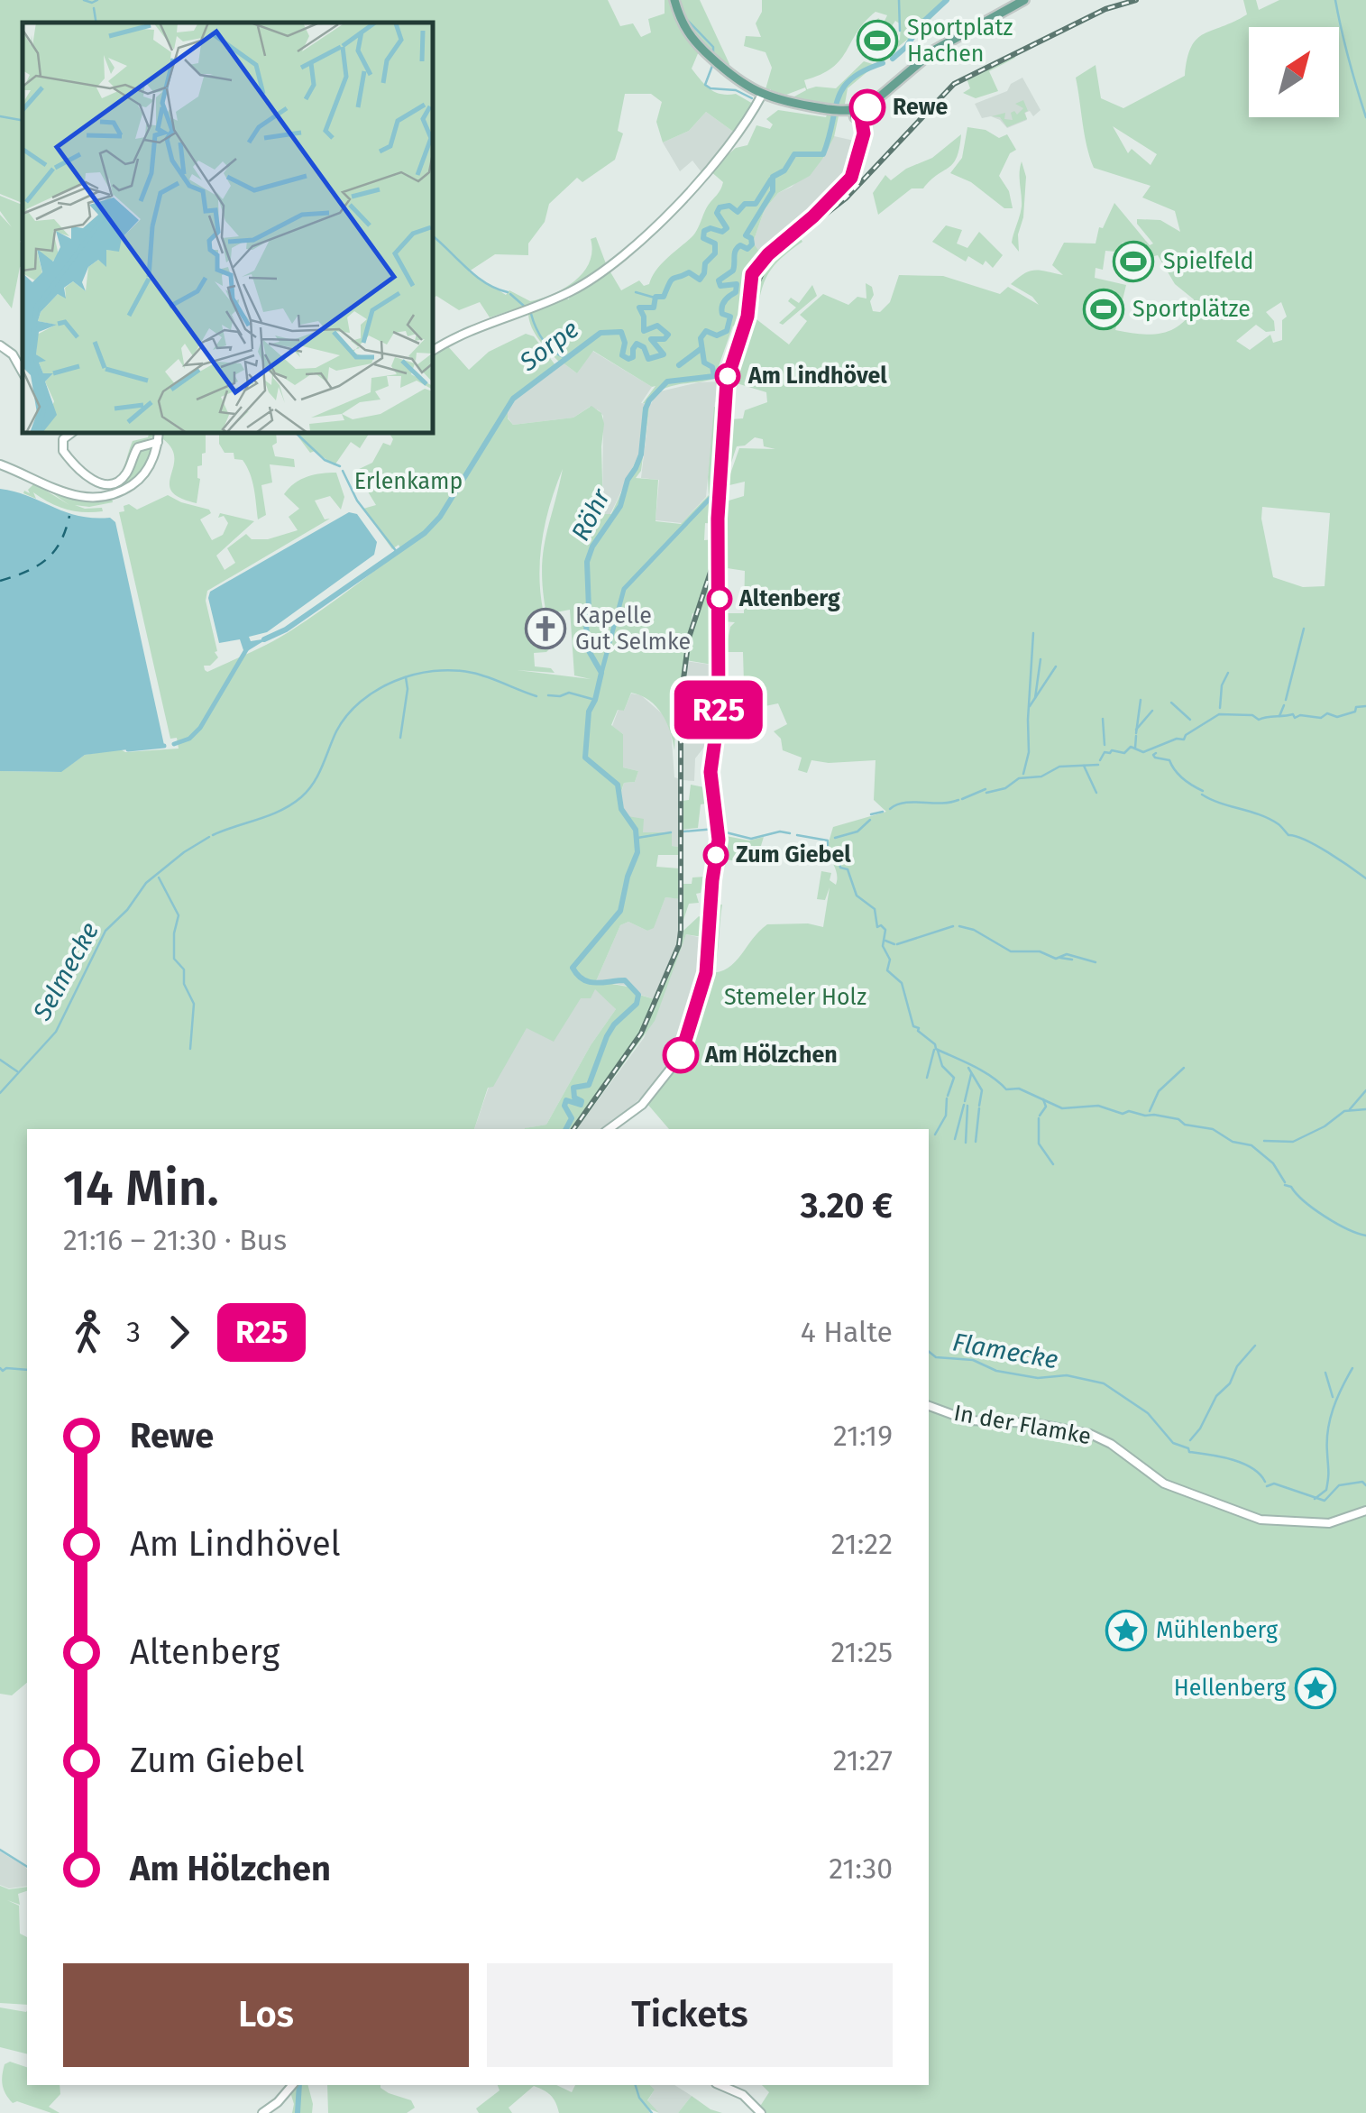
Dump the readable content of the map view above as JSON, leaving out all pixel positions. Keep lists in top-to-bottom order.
{
  "streets": {
    "main road": ["In der Flamke"]
  },
  "water": [
    "Sorpe",
    "Röhr",
    "Selmecke",
    "Flamecke"
  ],
  "parks": ["Erlenkamp", "Stemeler Holz"],
  "places": {
    "sports": ["Sportplatz Hachen", "Spielfeld", "Sportplätze"],
    "other": [
      "Rewe",
      "Am Lindhövel",
      "Altenberg",
      "Zum Giebel",
      "Am Hölzchen"
    ],
    "church": ["Kapelle Gut Selmke"],
    "place": ["Mühlenberg", "Hellenberg"]
  },
  "lines": ["bus line R25"],
  "north": "top right",
  "page": {
    "on_map": "R25",
    "heading": ["14 Min.", "21:16 – 21:30 · Bus", "3.20 €"],
    "legs": ["3", "R25", "4 Halte"],
    "list": [
      {
        "name": "Rewe",
        "value": "21:19"
      },
      {
        "name": "Am Lindhövel",
        "value": "21:22"
      },
      {
        "name": "Altenberg",
        "value": "21:25"
      },
      {
        "name": "Zum Giebel",
        "value": "21:27"
      },
      {
        "name": "Am Hölzchen",
        "value": "21:30"
      }
    ],
    "buttons": ["Los", "Tickets"]
  }
}
